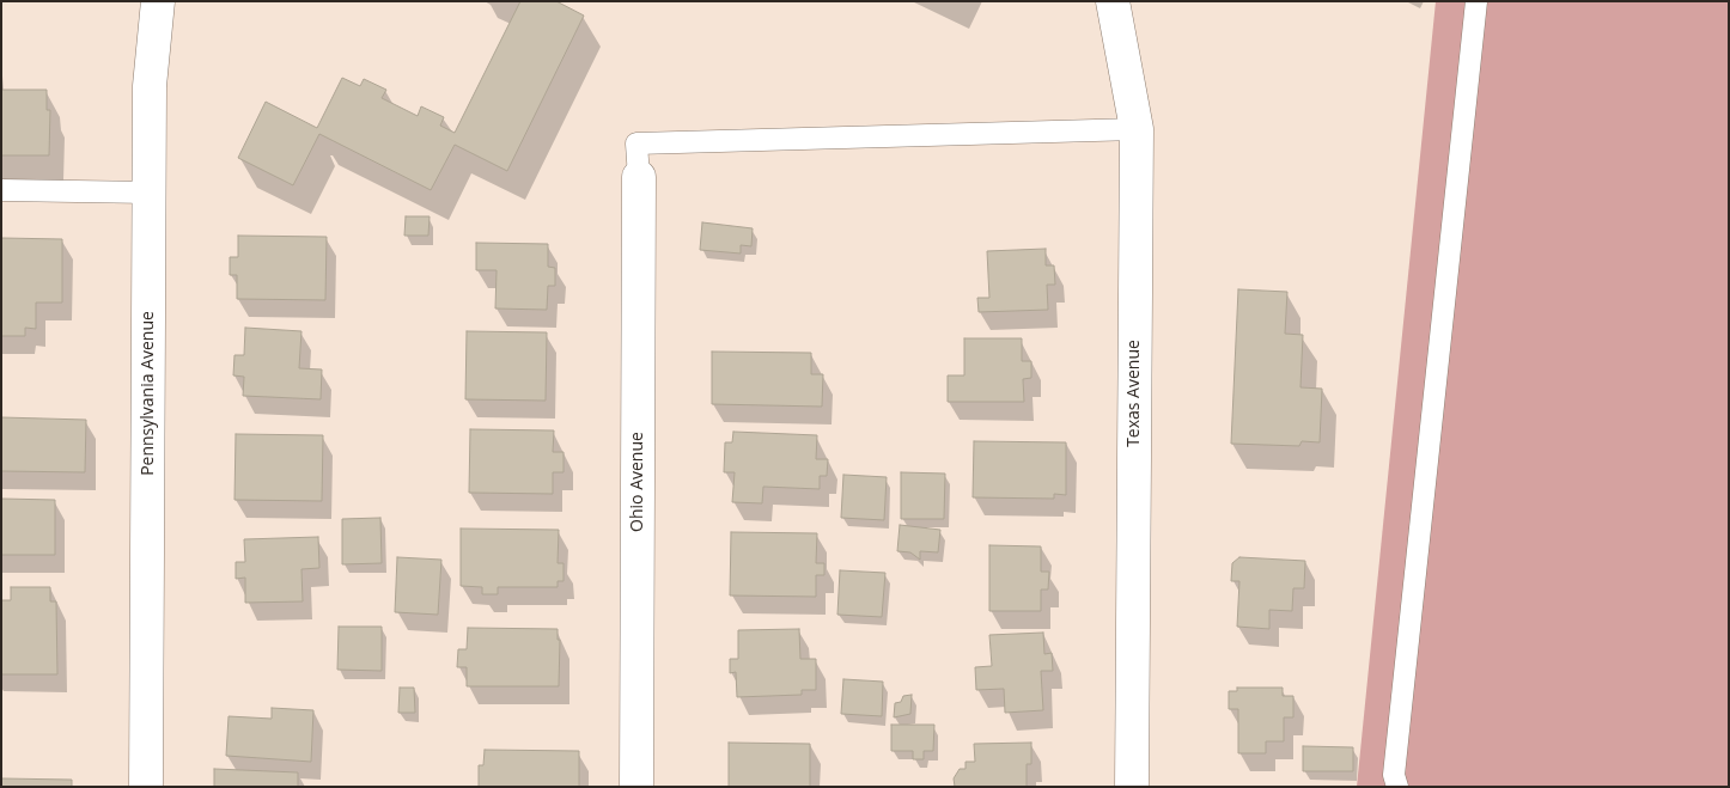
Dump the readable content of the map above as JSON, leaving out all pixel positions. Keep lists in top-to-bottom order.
{
  "streets": {
    "street": ["Pennsylvania Avenue", "Texas Avenue", "Ohio Avenue"]
  }
}
